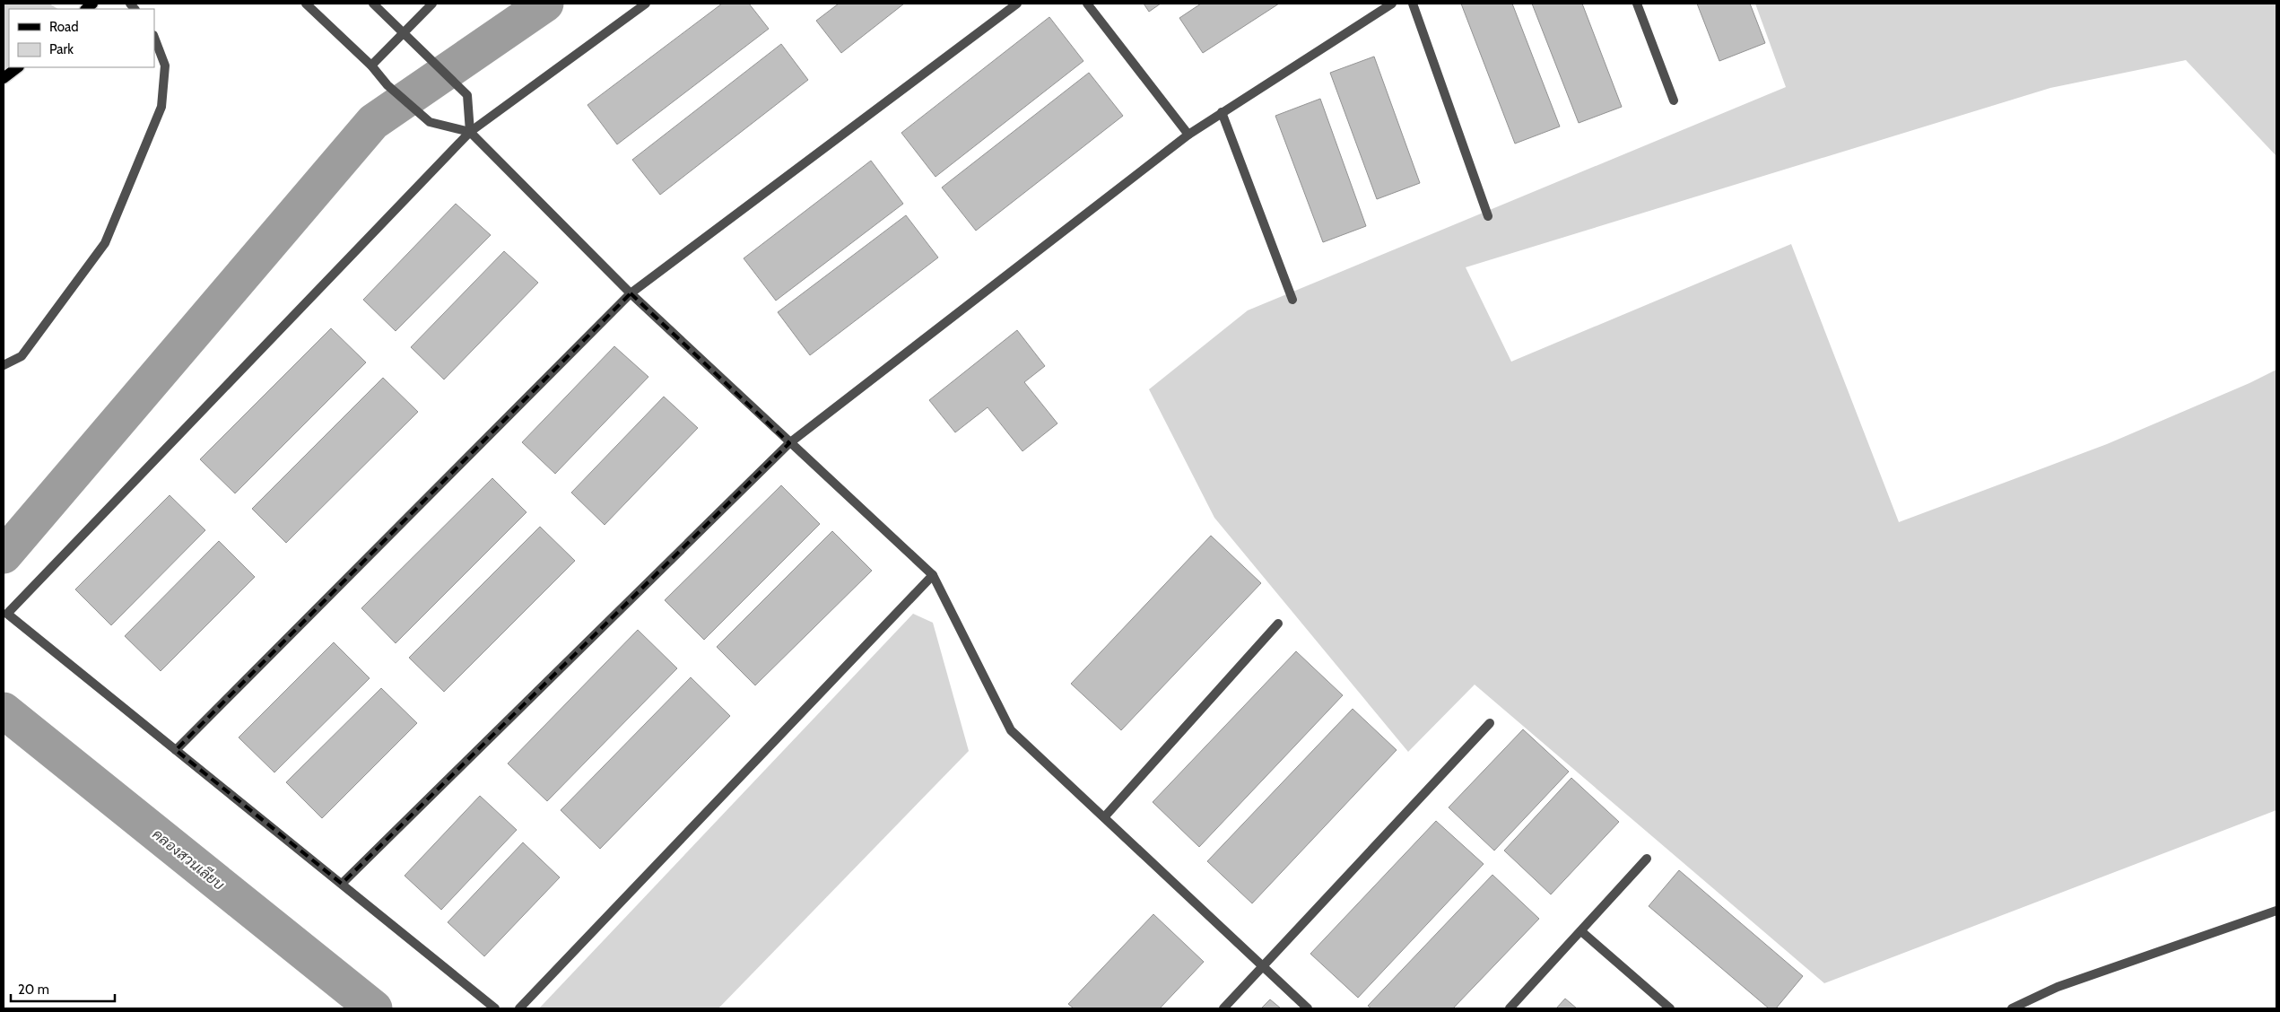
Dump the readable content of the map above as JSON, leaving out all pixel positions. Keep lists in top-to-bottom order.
{
  "water": ["คลองสวนเลียบ"],
  "legend": ["Road", "Park"],
  "scale_bar": "20 m"
}
